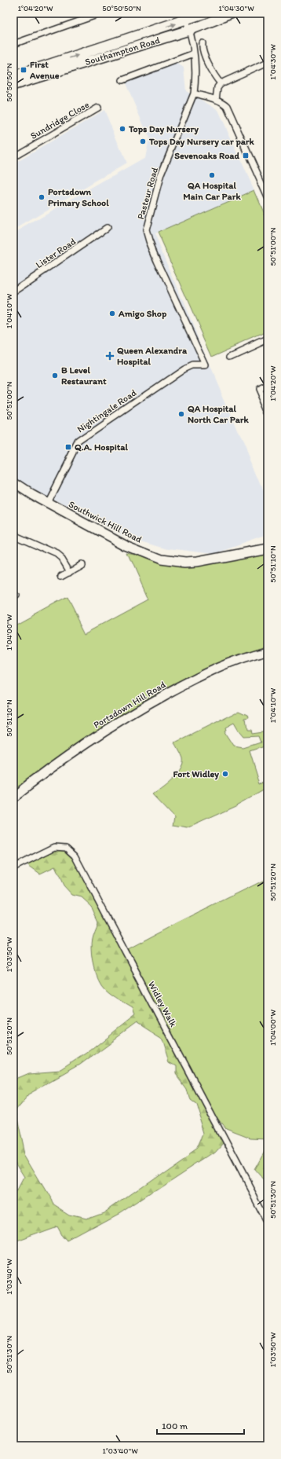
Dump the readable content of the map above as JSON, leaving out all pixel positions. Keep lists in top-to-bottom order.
{
  "streets": {
    "main road": ["Southampton Road", "Southwick Hill Road", "Portsdown Hill Road"],
    "street": [
      "Sundridge Close",
      "Pasteur Road",
      "Lister Road",
      "Nightingale Road",
      "Widley Walk"
    ]
  },
  "crossings": [
    ["Southampton Road", "Pasteur Road"],
    ["Pasteur Road", "Nightingale Road"],
    ["Nightingale Road", "Southwick Hill Road"]
  ],
  "places": {
    "transit": ["First Avenue", "Sevenoaks Road", "Q.A. Hospital"],
    "other": [
      "Tops Day Nursery",
      "Tops Day Nursery car park",
      "QA Hospital Main Car Park",
      "Portsdown Primary School",
      "Amigo Shop",
      "B Level Restaurant",
      "QA Hospital North Car Park",
      "Fort Widley"
    ],
    "health": ["Queen Alexandra Hospital"]
  },
  "scale_bar": "100 m",
  "coordinates": [
    "1°04'20\"W",
    "50°50'50\"N",
    "1°04'30\"W",
    "50°51'00\"N",
    "1°04'10\"W",
    "50°51'10\"N",
    "1°04'00\"W",
    "50°51'20\"N",
    "1°03'50\"W",
    "50°51'30\"N",
    "1°03'40\"W"
  ]
}
